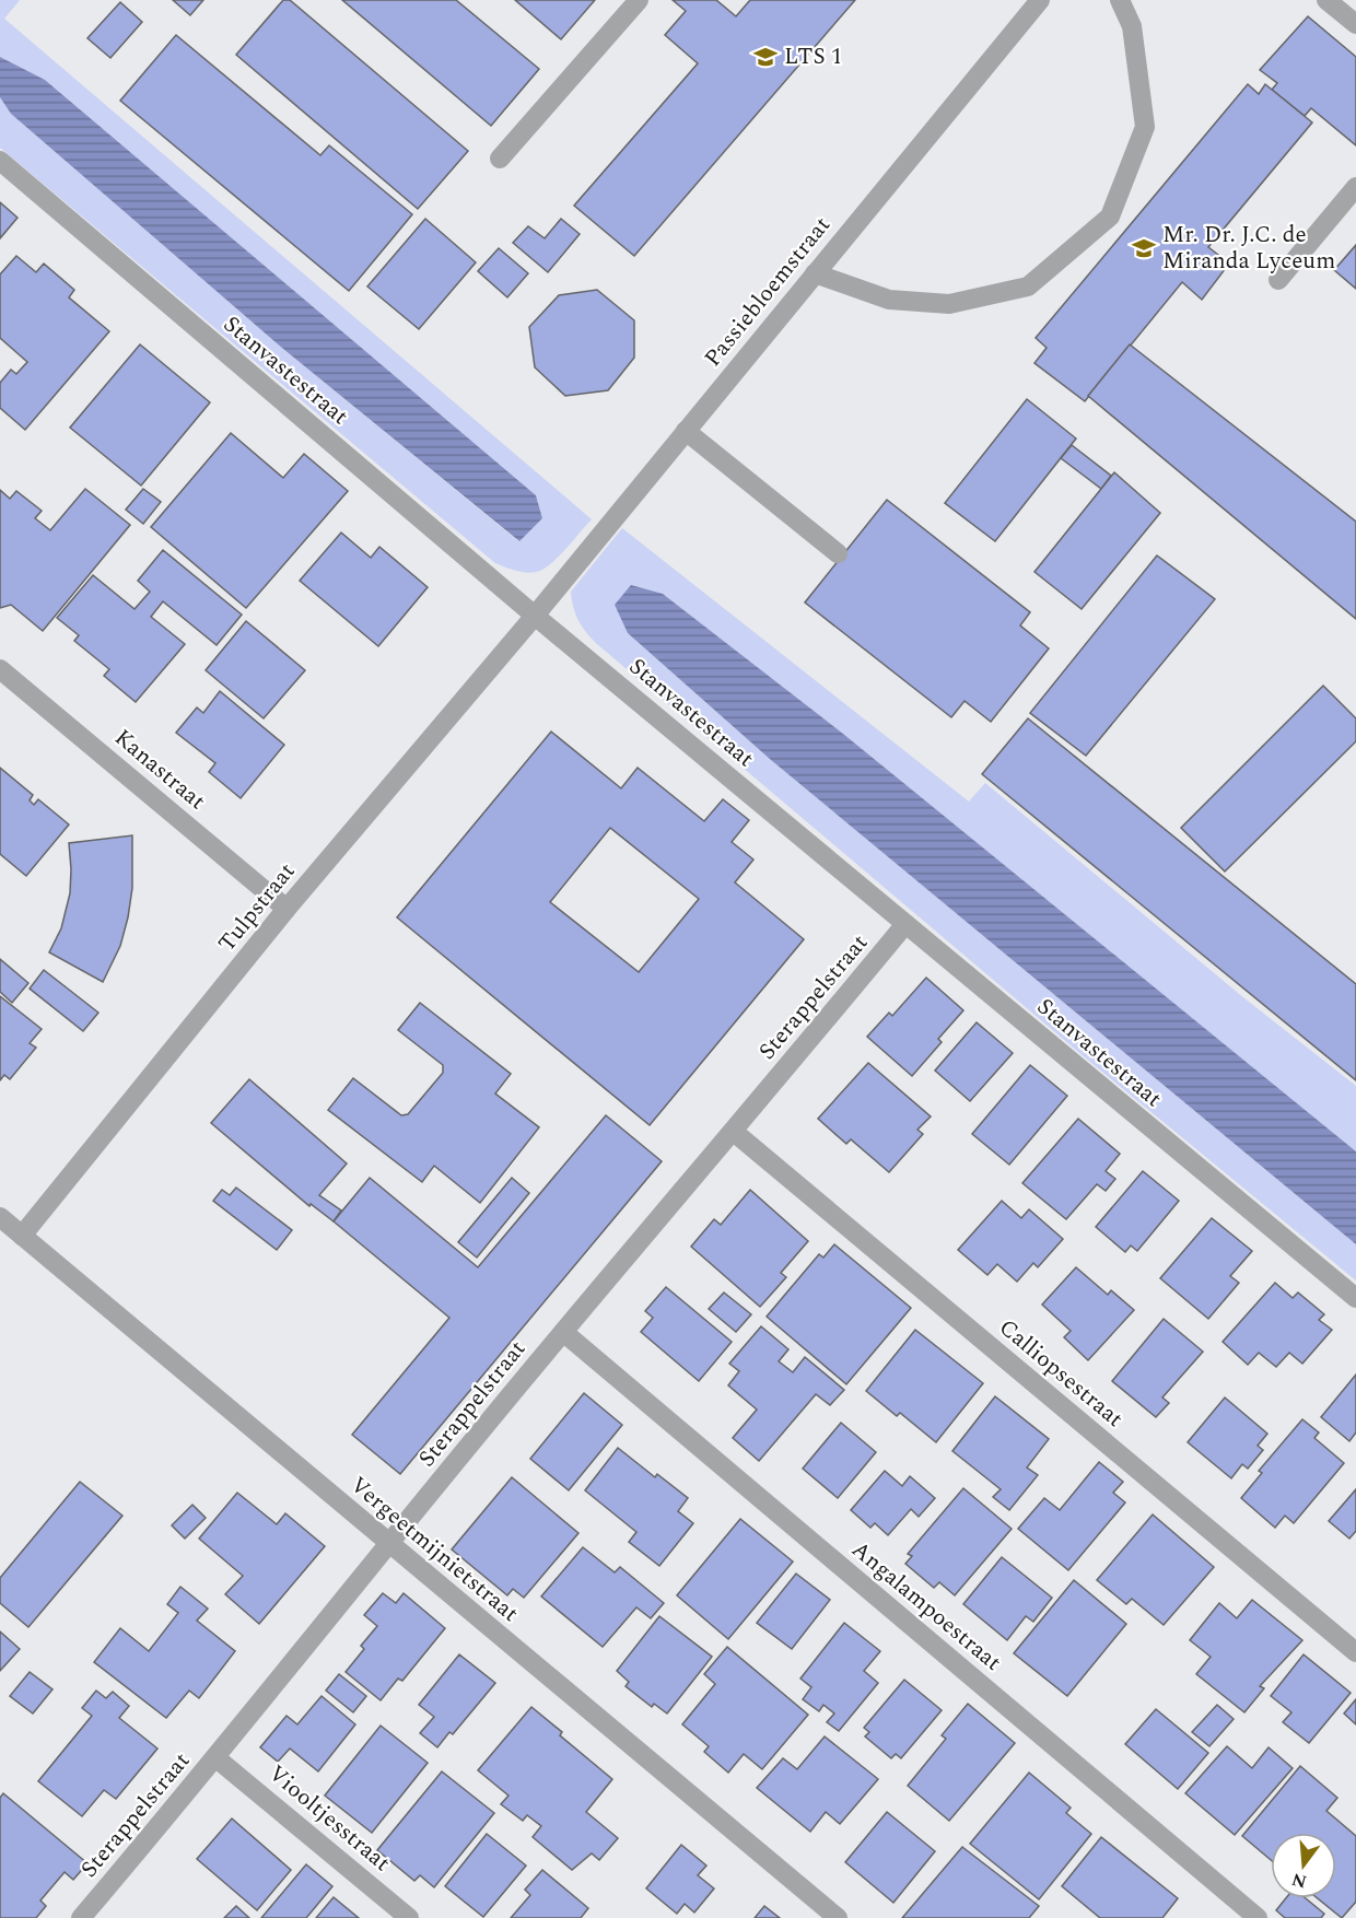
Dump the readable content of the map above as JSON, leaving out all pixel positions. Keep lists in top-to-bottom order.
{
  "streets": {
    "street": [
      "Passiebloemstraat",
      "Stanvastestraat",
      "Kanastraat",
      "Tulpstraat",
      "Sterappelstraat",
      "Calliopsestraat",
      "Vergeetmijnietstraat",
      "Angalampoestraat",
      "Viooltjesstraat"
    ]
  },
  "crossings": [
    ["Passiebloemstraat", "Stanvastestraat"],
    ["Passiebloemstraat", "Tulpstraat"],
    ["Stanvastestraat", "Tulpstraat"],
    ["Stanvastestraat", "Sterappelstraat"],
    ["Kanastraat", "Tulpstraat"],
    ["Tulpstraat", "Vergeetmijnietstraat"],
    ["Sterappelstraat", "Calliopsestraat"],
    ["Sterappelstraat", "Vergeetmijnietstraat"],
    ["Sterappelstraat", "Angalampoestraat"],
    ["Sterappelstraat", "Viooltjesstraat"]
  ],
  "places": {
    "school or university": ["LTS 1", "Mr. Dr. J.C. de Miranda Lyceum"]
  },
  "north": "bottom"
}
